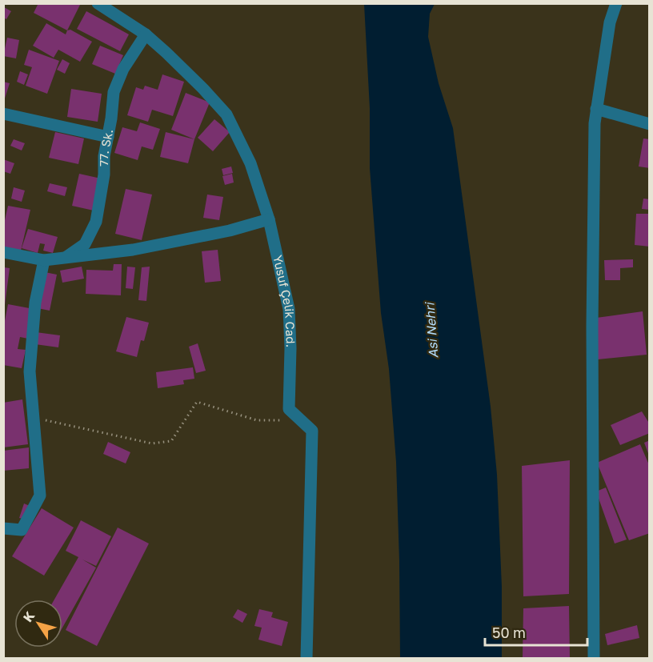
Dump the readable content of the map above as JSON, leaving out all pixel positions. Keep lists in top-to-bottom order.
{
  "streets": {
    "street": ["77. Sk.", "Yusuf Çelik Cad."]
  },
  "crossings": [
    ["77. Sk.", "Yusuf Çelik Cad."]
  ],
  "water": ["Asi Nehri"],
  "scale_bar": "50 m",
  "north": "top left"
}
